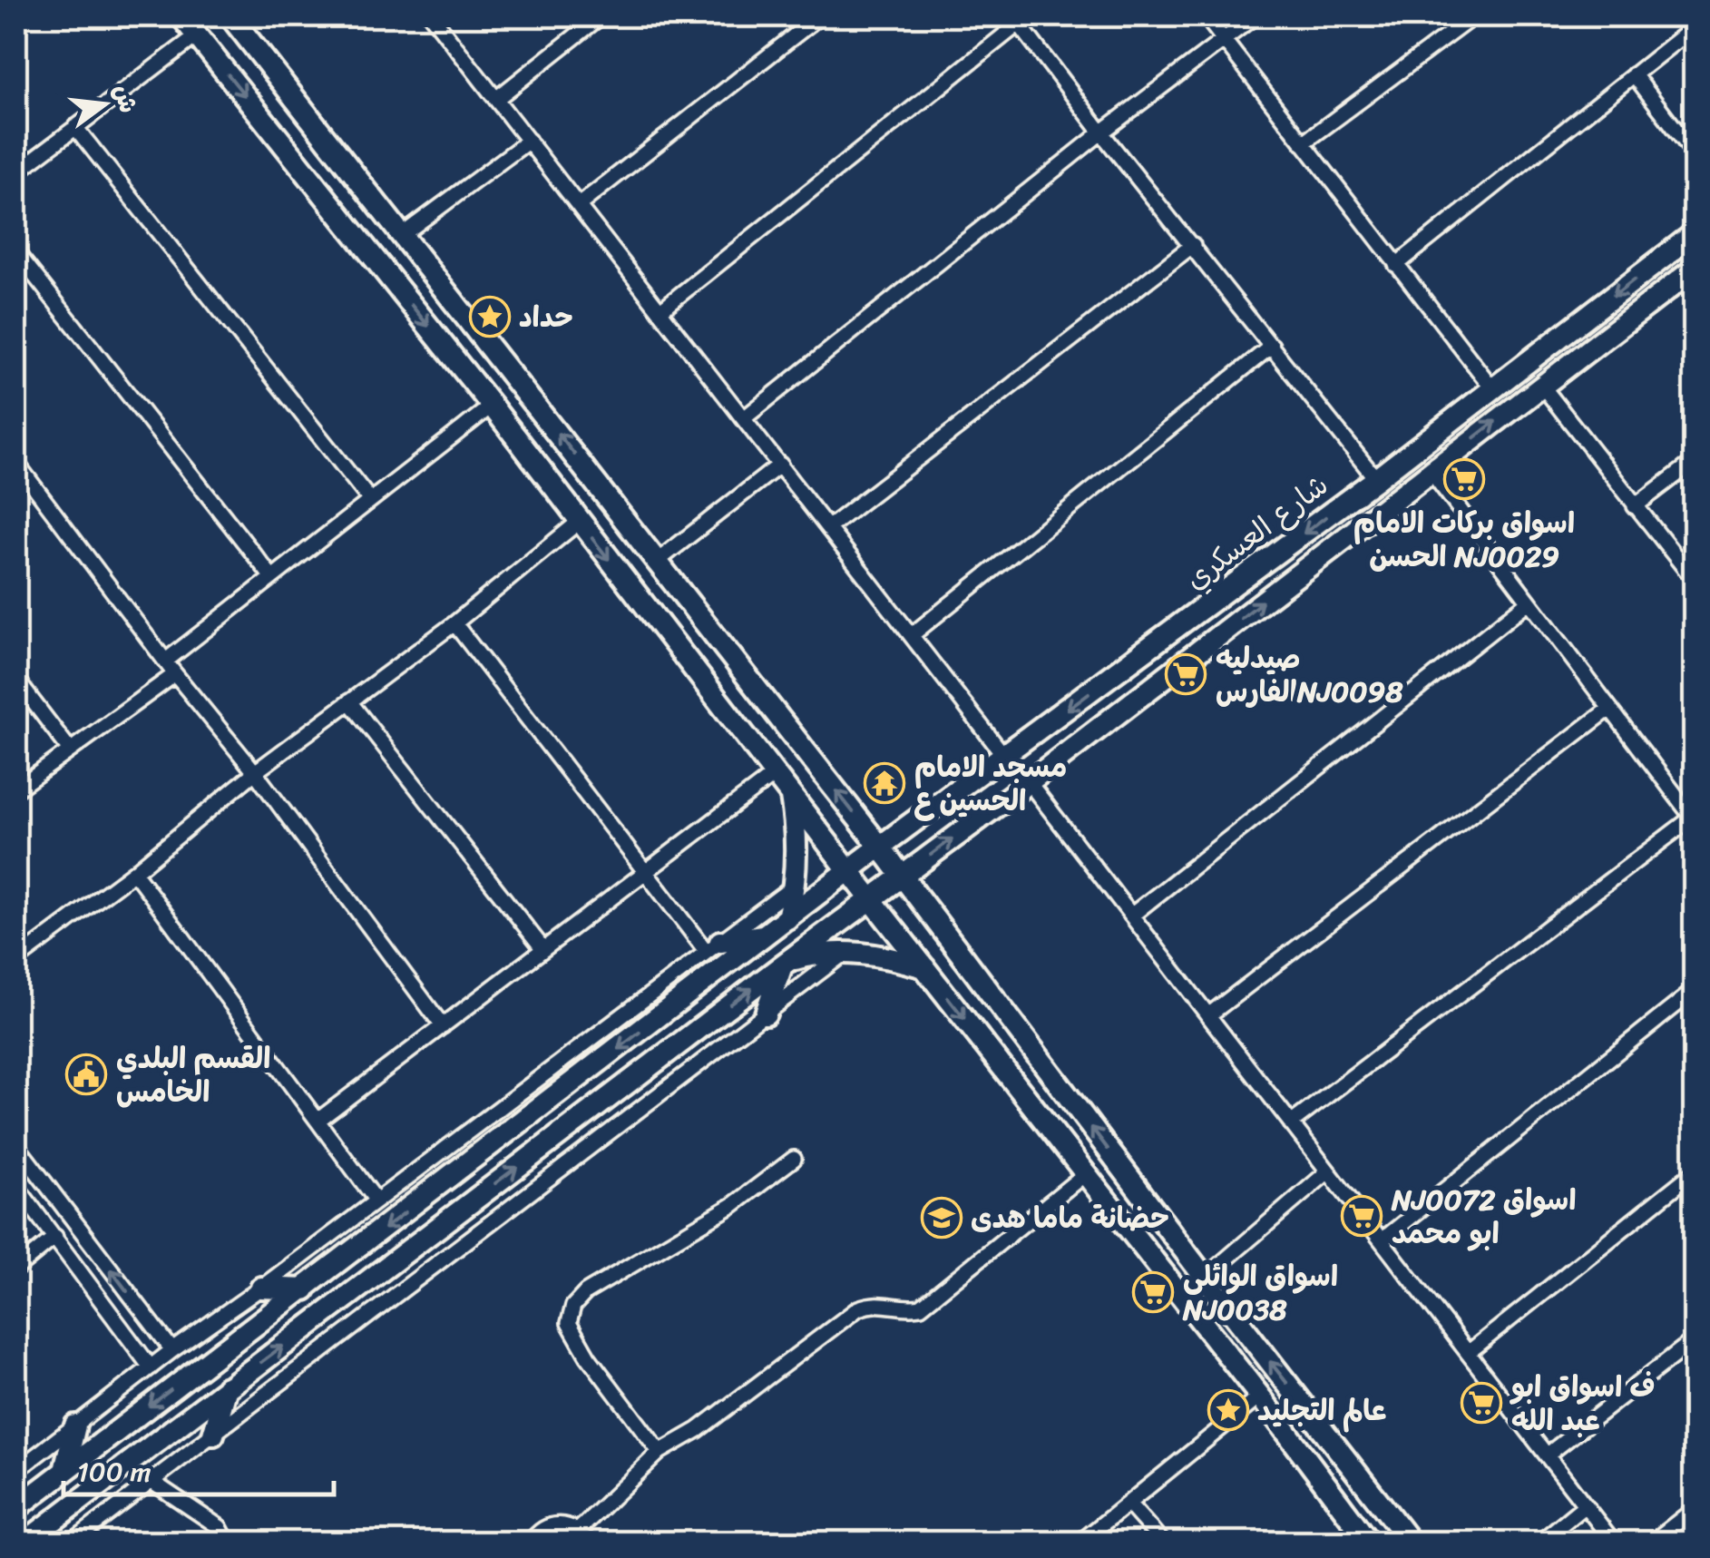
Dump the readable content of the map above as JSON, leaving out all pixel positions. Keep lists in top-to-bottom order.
{
  "streets": {
    "main road": ["شارع العسكري"]
  },
  "places": {
    "place": ["حداد", "عالم التجليد"],
    "supermarket": [
      "اسواق بركات الامام الحسن NJ0029",
      "صيدليه الفارسNJ0098",
      "NJ0072 اسواق ابو محمد",
      "اسواق الوائلی NJ0038",
      "ف اسواق ابو عبد الله"
    ],
    "temple": ["مسجد الامام الحسين ع"],
    "public building": ["القسم البلدي الخامس"],
    "school or university": ["حضانة ماما هدى"]
  },
  "scale_bar": "100 m",
  "north": "right"
}
